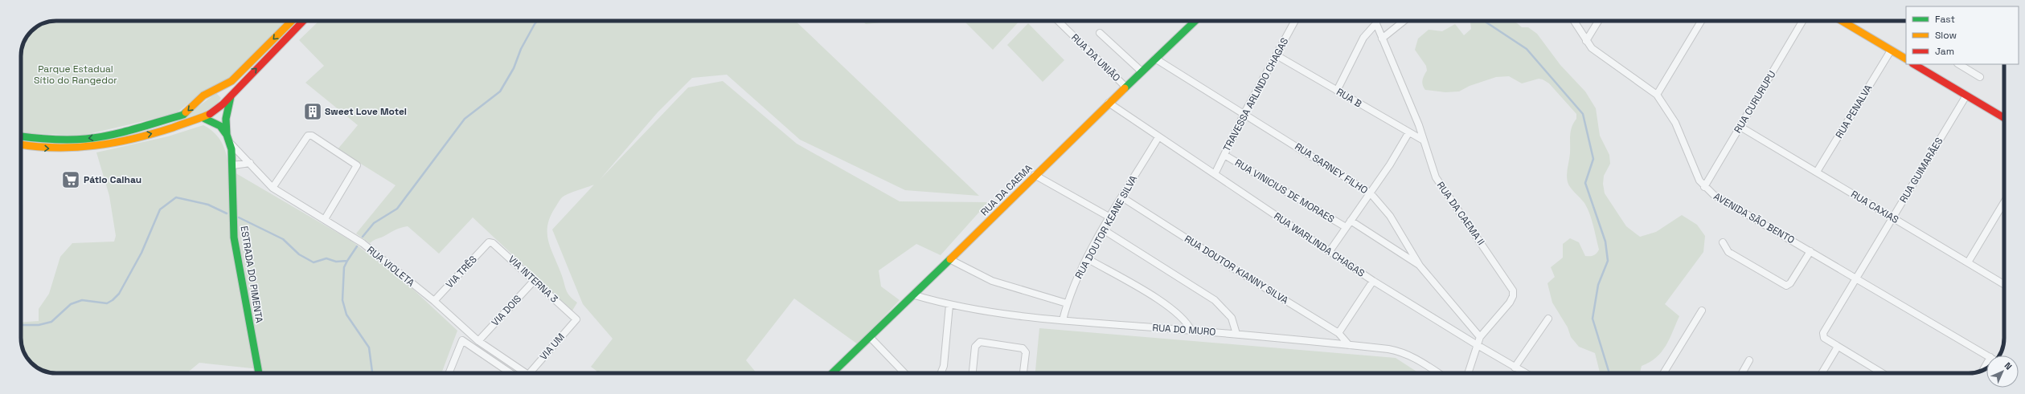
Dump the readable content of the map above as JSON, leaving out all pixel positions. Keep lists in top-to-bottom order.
{
  "streets": {
    "main road": ["RUA DA CAEMA", "ESTRADA DO PIMENTA"],
    "street": [
      "RUA DA UNIÃO",
      "TRAVESSA ARLINDO CHAGAS",
      "RUA B",
      "RUA CURURUPU",
      "RUA PENALVA",
      "RUA SARNEY FILHO",
      "RUA GUIMARÃES",
      "RUA VINICIUS DE MORAES",
      "RUA CAXIAS",
      "RUA DA CAEMA II",
      "AVENIDA SÃO BENTO",
      "RUA DOUTOR KEANE SILVA",
      "RUA WARLINDA CHAGAS",
      "RUA VIOLETA",
      "RUA DOUTOR KIANNY SILVA",
      "VIA TRÊS",
      "VIA INTERNA 3",
      "VIA DOIS",
      "RUA DO MURO",
      "VIA UM"
    ]
  },
  "crossings": [
    ["RUA DA UNIÃO", "RUA DA CAEMA"],
    ["TRAVESSA ARLINDO CHAGAS", "RUA B"],
    ["TRAVESSA ARLINDO CHAGAS", "RUA SARNEY FILHO"],
    ["TRAVESSA ARLINDO CHAGAS", "RUA VINICIUS DE MORAES"],
    ["TRAVESSA ARLINDO CHAGAS", "RUA WARLINDA CHAGAS"],
    ["RUA B", "RUA DA CAEMA II"],
    ["RUA CURURUPU", "RUA CAXIAS"],
    ["RUA CURURUPU", "AVENIDA SÃO BENTO"],
    ["RUA PENALVA", "RUA CAXIAS"],
    ["RUA SARNEY FILHO", "RUA DA CAEMA"],
    ["RUA SARNEY FILHO", "RUA DA CAEMA II"],
    ["RUA GUIMARÃES", "RUA CAXIAS"],
    ["RUA GUIMARÃES", "AVENIDA SÃO BENTO"],
    ["RUA DA CAEMA", "RUA WARLINDA CHAGAS"],
    ["RUA DA CAEMA", "RUA DO MURO"],
    ["RUA DA CAEMA II", "RUA WARLINDA CHAGAS"],
    ["RUA DOUTOR KEANE SILVA", "RUA WARLINDA CHAGAS"],
    ["RUA DOUTOR KEANE SILVA", "RUA DOUTOR KIANNY SILVA"],
    ["RUA DOUTOR KEANE SILVA", "RUA DO MURO"],
    ["RUA VIOLETA", "VIA TRÊS"],
    ["RUA VIOLETA", "ESTRADA DO PIMENTA"],
    ["RUA VIOLETA", "VIA DOIS"],
    ["RUA DOUTOR KIANNY SILVA", "RUA DO MURO"],
    ["VIA TRÊS", "VIA INTERNA 3"],
    ["VIA INTERNA 3", "VIA DOIS"],
    ["VIA INTERNA 3", "VIA UM"]
  ],
  "parks": ["Parque Estadual Sítio do Rangedor"],
  "places": {
    "building": ["Sweet Love Motel"],
    "supermarket": ["Pátio Calhau"]
  },
  "legend": ["Fast", "Slow", "Jam"],
  "north": "top right"
}
